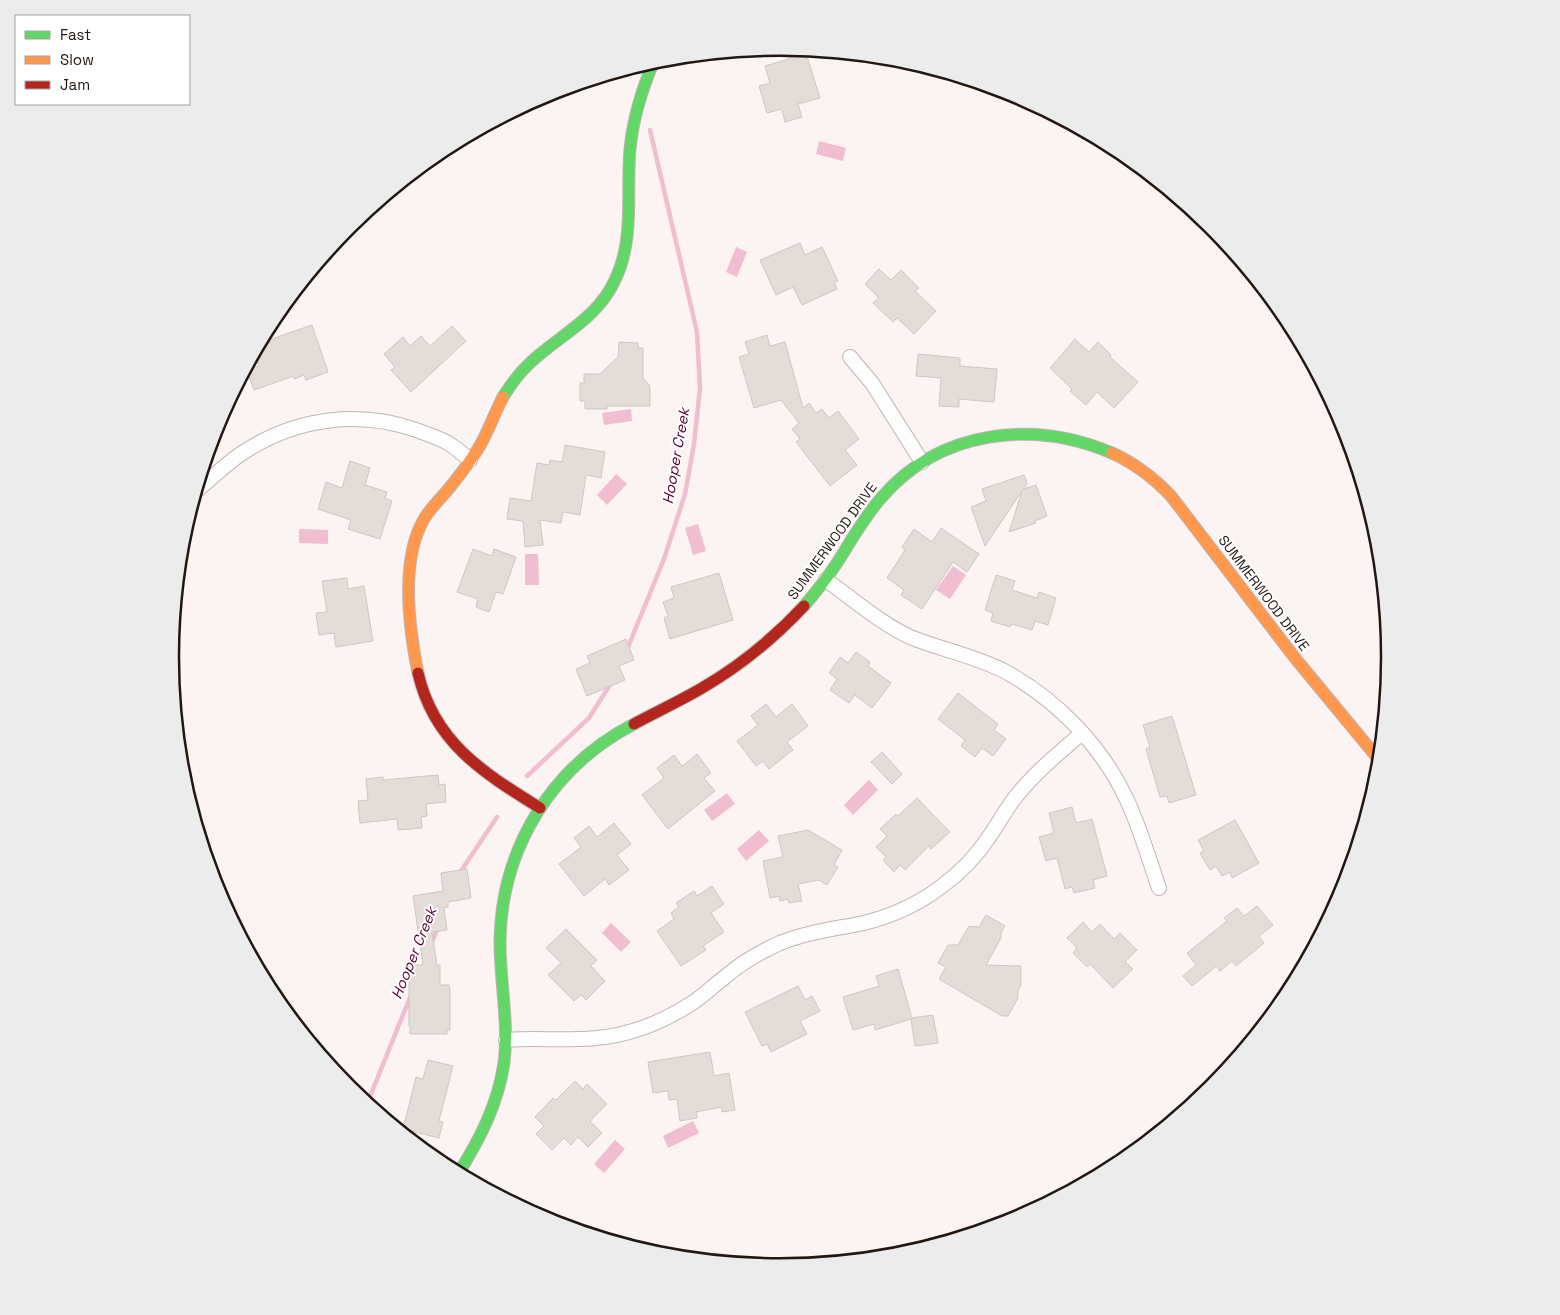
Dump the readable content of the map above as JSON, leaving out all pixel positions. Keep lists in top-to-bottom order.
{
  "streets": {
    "street": ["SUMMERWOOD DRIVE"]
  },
  "water": ["Hooper Creek"],
  "legend": ["Fast", "Slow", "Jam"]
}
